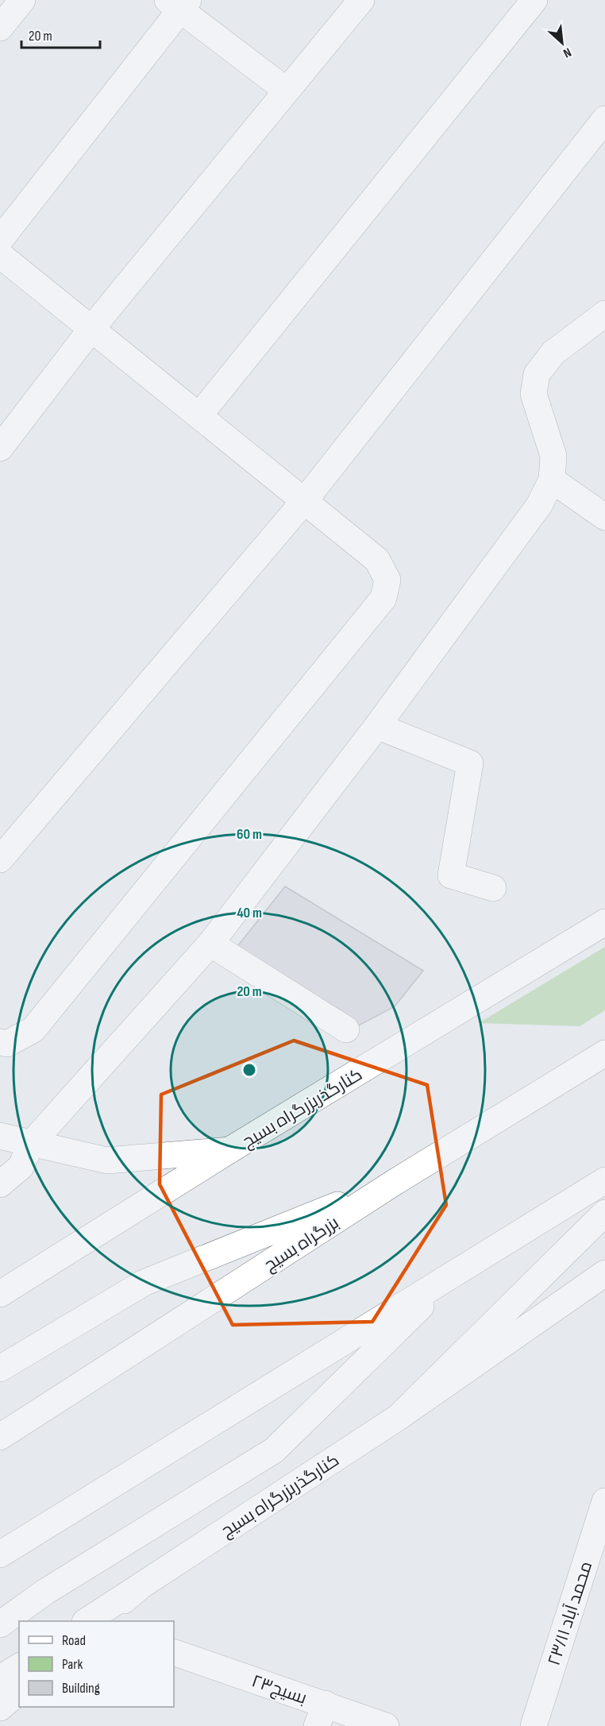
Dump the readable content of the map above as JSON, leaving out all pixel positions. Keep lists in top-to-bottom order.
{
  "streets": {
    "main road": [
      "کنارگذربزرگراه بسیج",
      "بزرگراه بسیج",
      "محمد آباد ۲۳/۱۱",
      "بسیج۲۳"
    ]
  },
  "legend": ["Road", "Park", "Building"],
  "scale_bar": "20 m",
  "north": "bottom right",
  "rings": ["60 m", "40 m", "20 m"]
}
